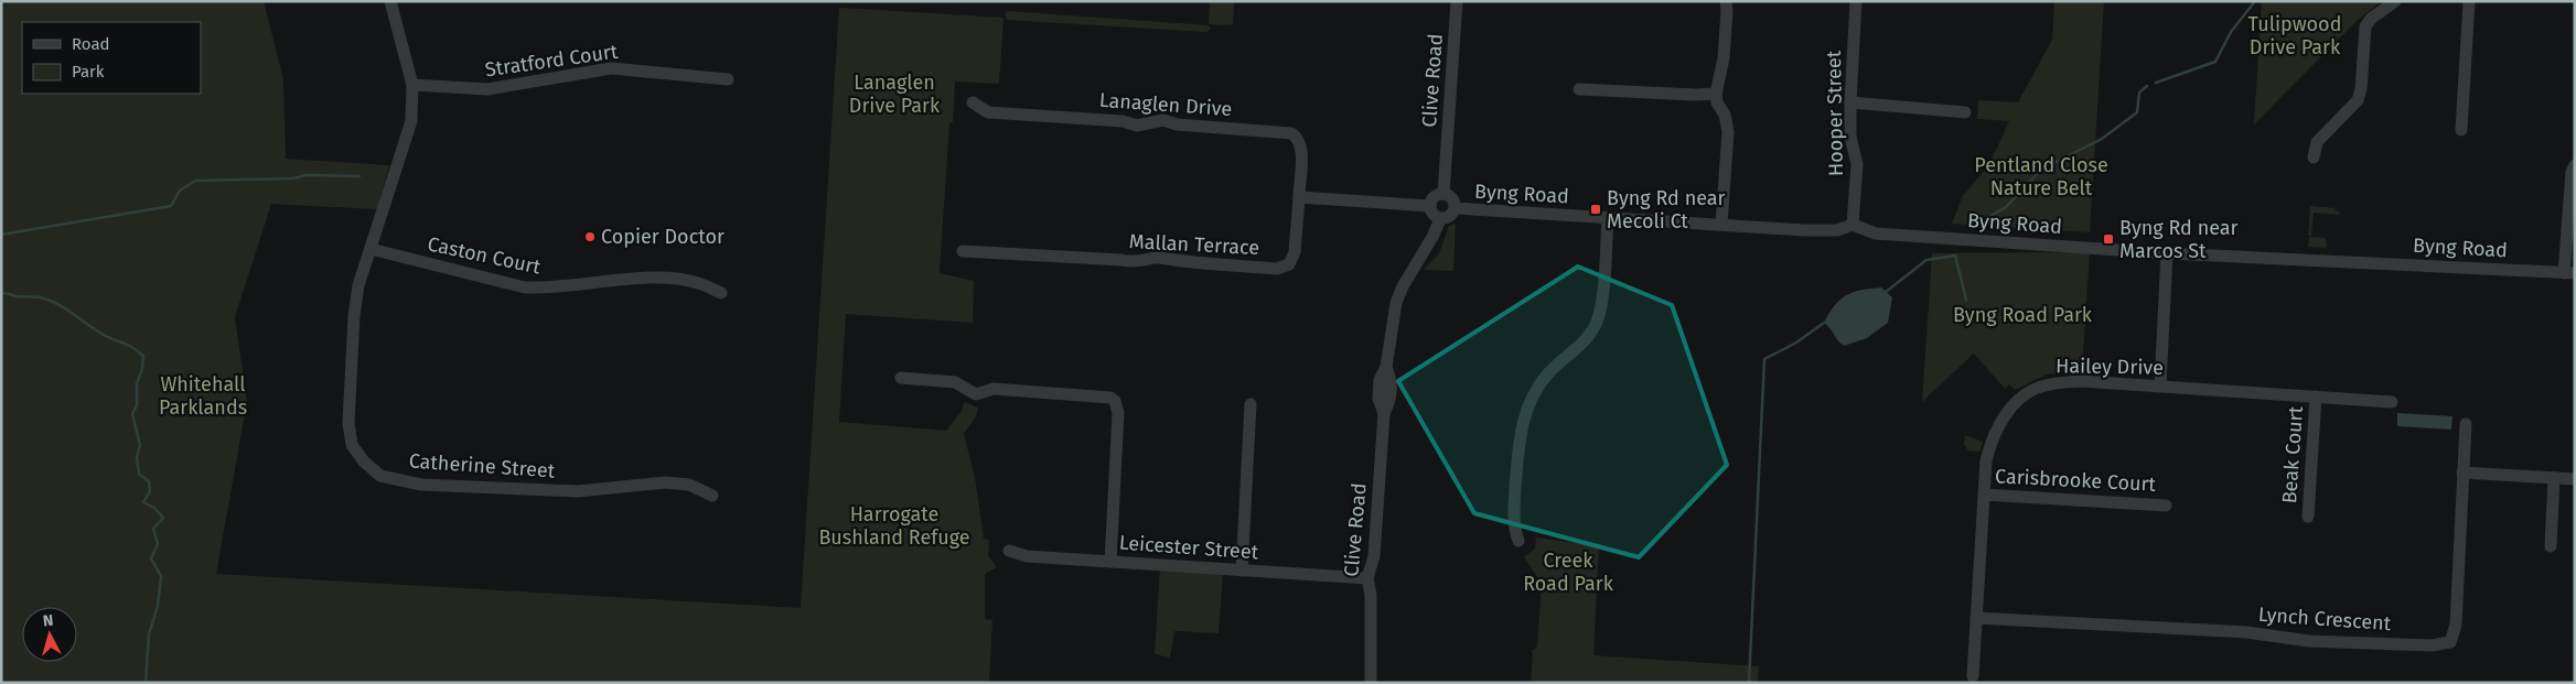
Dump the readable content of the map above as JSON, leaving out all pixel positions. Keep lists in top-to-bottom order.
{
  "streets": {
    "street": [
      "Stratford Court",
      "Clive Road",
      "Lanaglen Drive",
      "Hooper Street",
      "Byng Road",
      "Mallan Terrace",
      "Caston Court",
      "Hailey Drive",
      "Beak Court",
      "Catherine Street",
      "Carisbrooke Court",
      "Leicester Street",
      "Lynch Crescent"
    ]
  },
  "crossings": [
    ["Stratford Court", "Catherine Street"],
    ["Clive Road", "Byng Road"],
    ["Clive Road", "Leicester Street"],
    ["Lanaglen Drive", "Mallan Terrace"],
    ["Hooper Street", "Byng Road"],
    ["Caston Court", "Catherine Street"],
    ["Hailey Drive", "Beak Court"],
    ["Hailey Drive", "Carisbrooke Court"],
    ["Hailey Drive", "Lynch Crescent"]
  ],
  "parks": [
    "Tulipwood Drive Park",
    "Lanaglen Drive Park",
    "Pentland Close Nature Belt",
    "Byng Road Park",
    "Whitehall Parklands",
    "Harrogate Bushland Refuge",
    "Creek Road Park"
  ],
  "places": {
    "transit": ["Byng Rd near Mecoli Ct", "Byng Rd near Marcos St"],
    "other": ["Copier Doctor"]
  },
  "legend": ["Road", "Park"],
  "north": "top"
}
